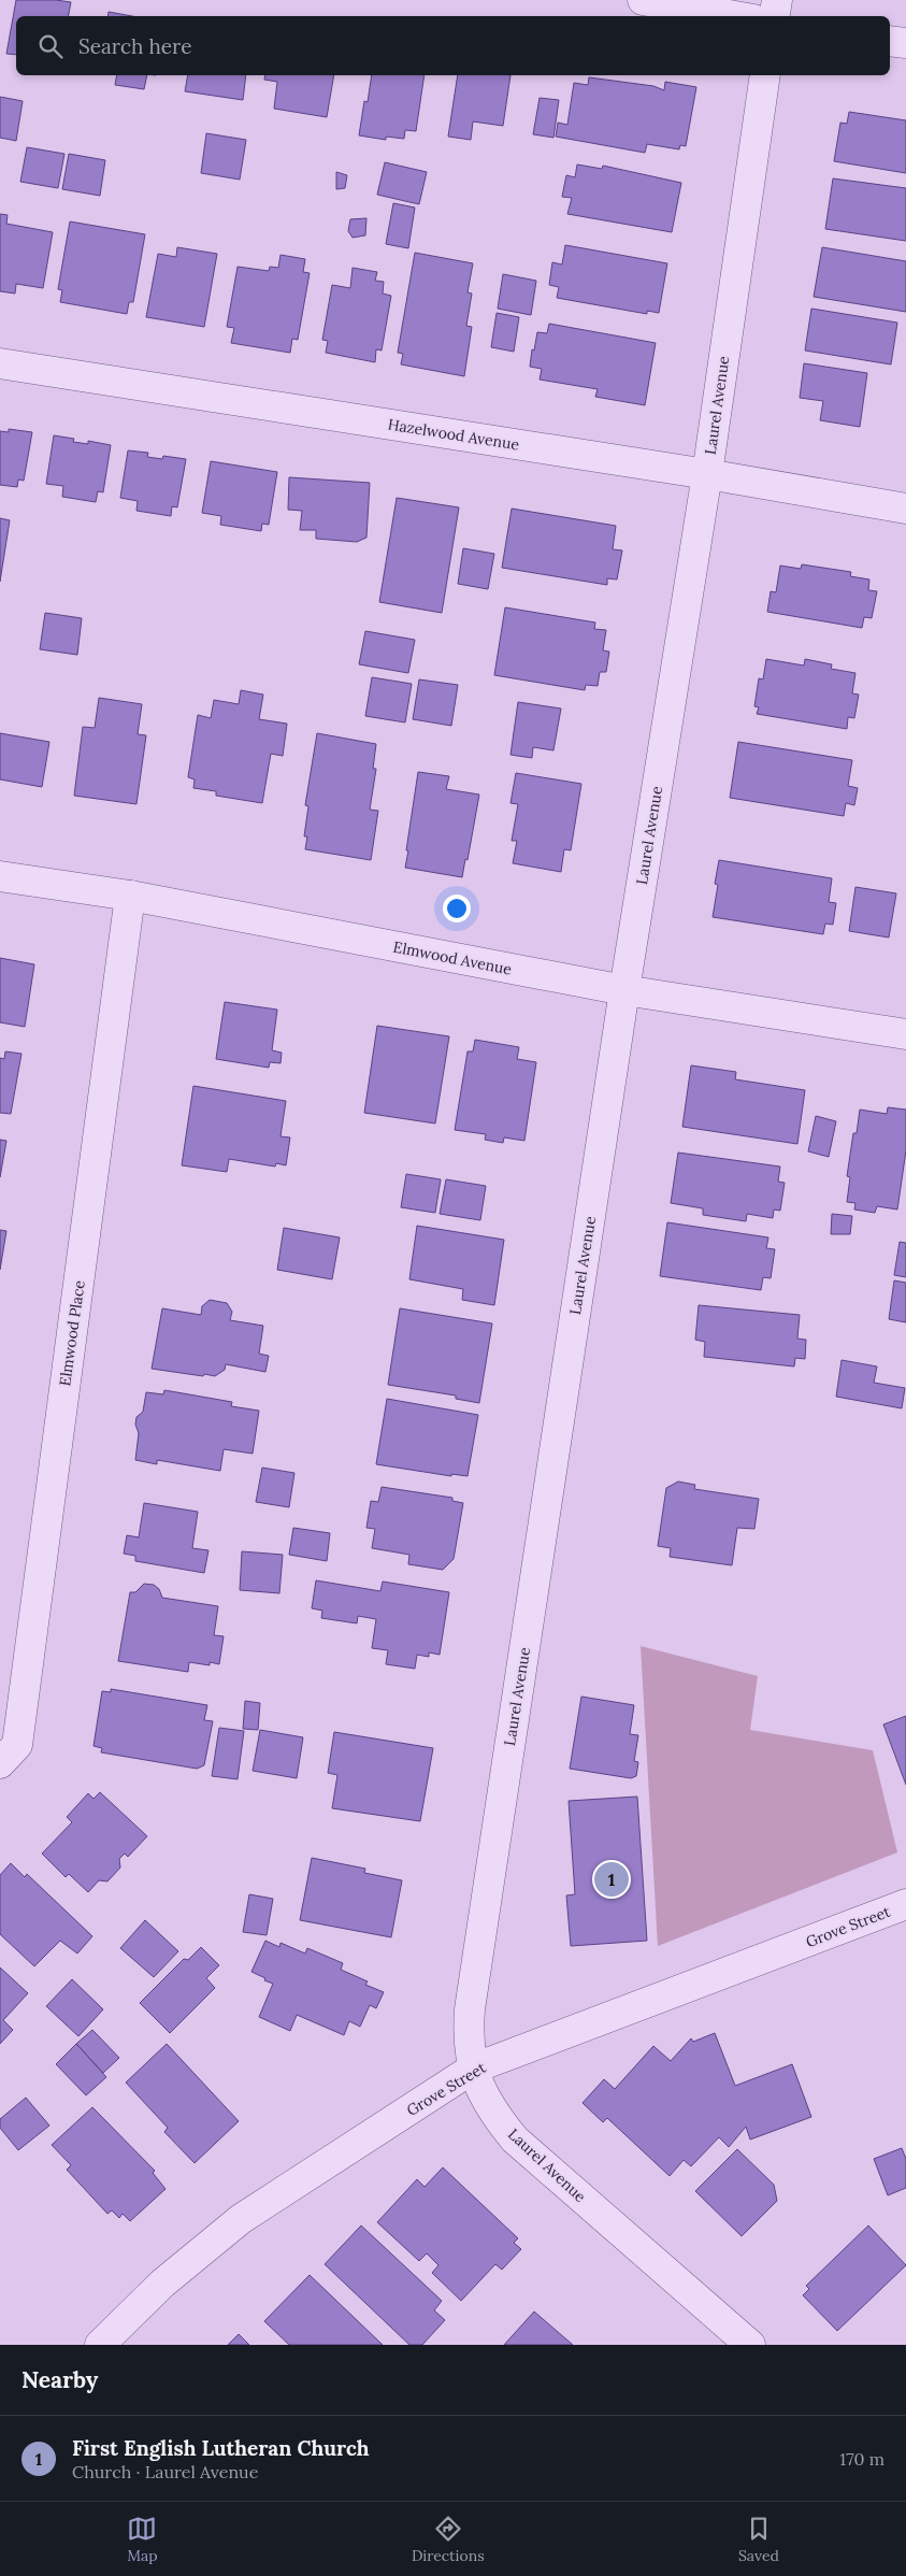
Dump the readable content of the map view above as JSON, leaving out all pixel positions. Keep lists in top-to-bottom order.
{
  "streets": {
    "street": [
      "Laurel Avenue",
      "Hazelwood Avenue",
      "Elmwood Avenue",
      "Elmwood Place",
      "Grove Street"
    ]
  },
  "crossings": [
    ["Laurel Avenue", "Hazelwood Avenue"],
    ["Laurel Avenue", "Elmwood Avenue"],
    ["Laurel Avenue", "Grove Street"],
    ["Elmwood Avenue", "Elmwood Place"]
  ],
  "page": {
    "search": "Search here",
    "pins": "1",
    "heading": "Nearby",
    "list": [
      {
        "mark": "1",
        "name": "First English Lutheran Church",
        "note": "Church · Laurel Avenue",
        "value": "170 m"
      }
    ],
    "nav": ["Map", "Directions", "Saved"]
  }
}
